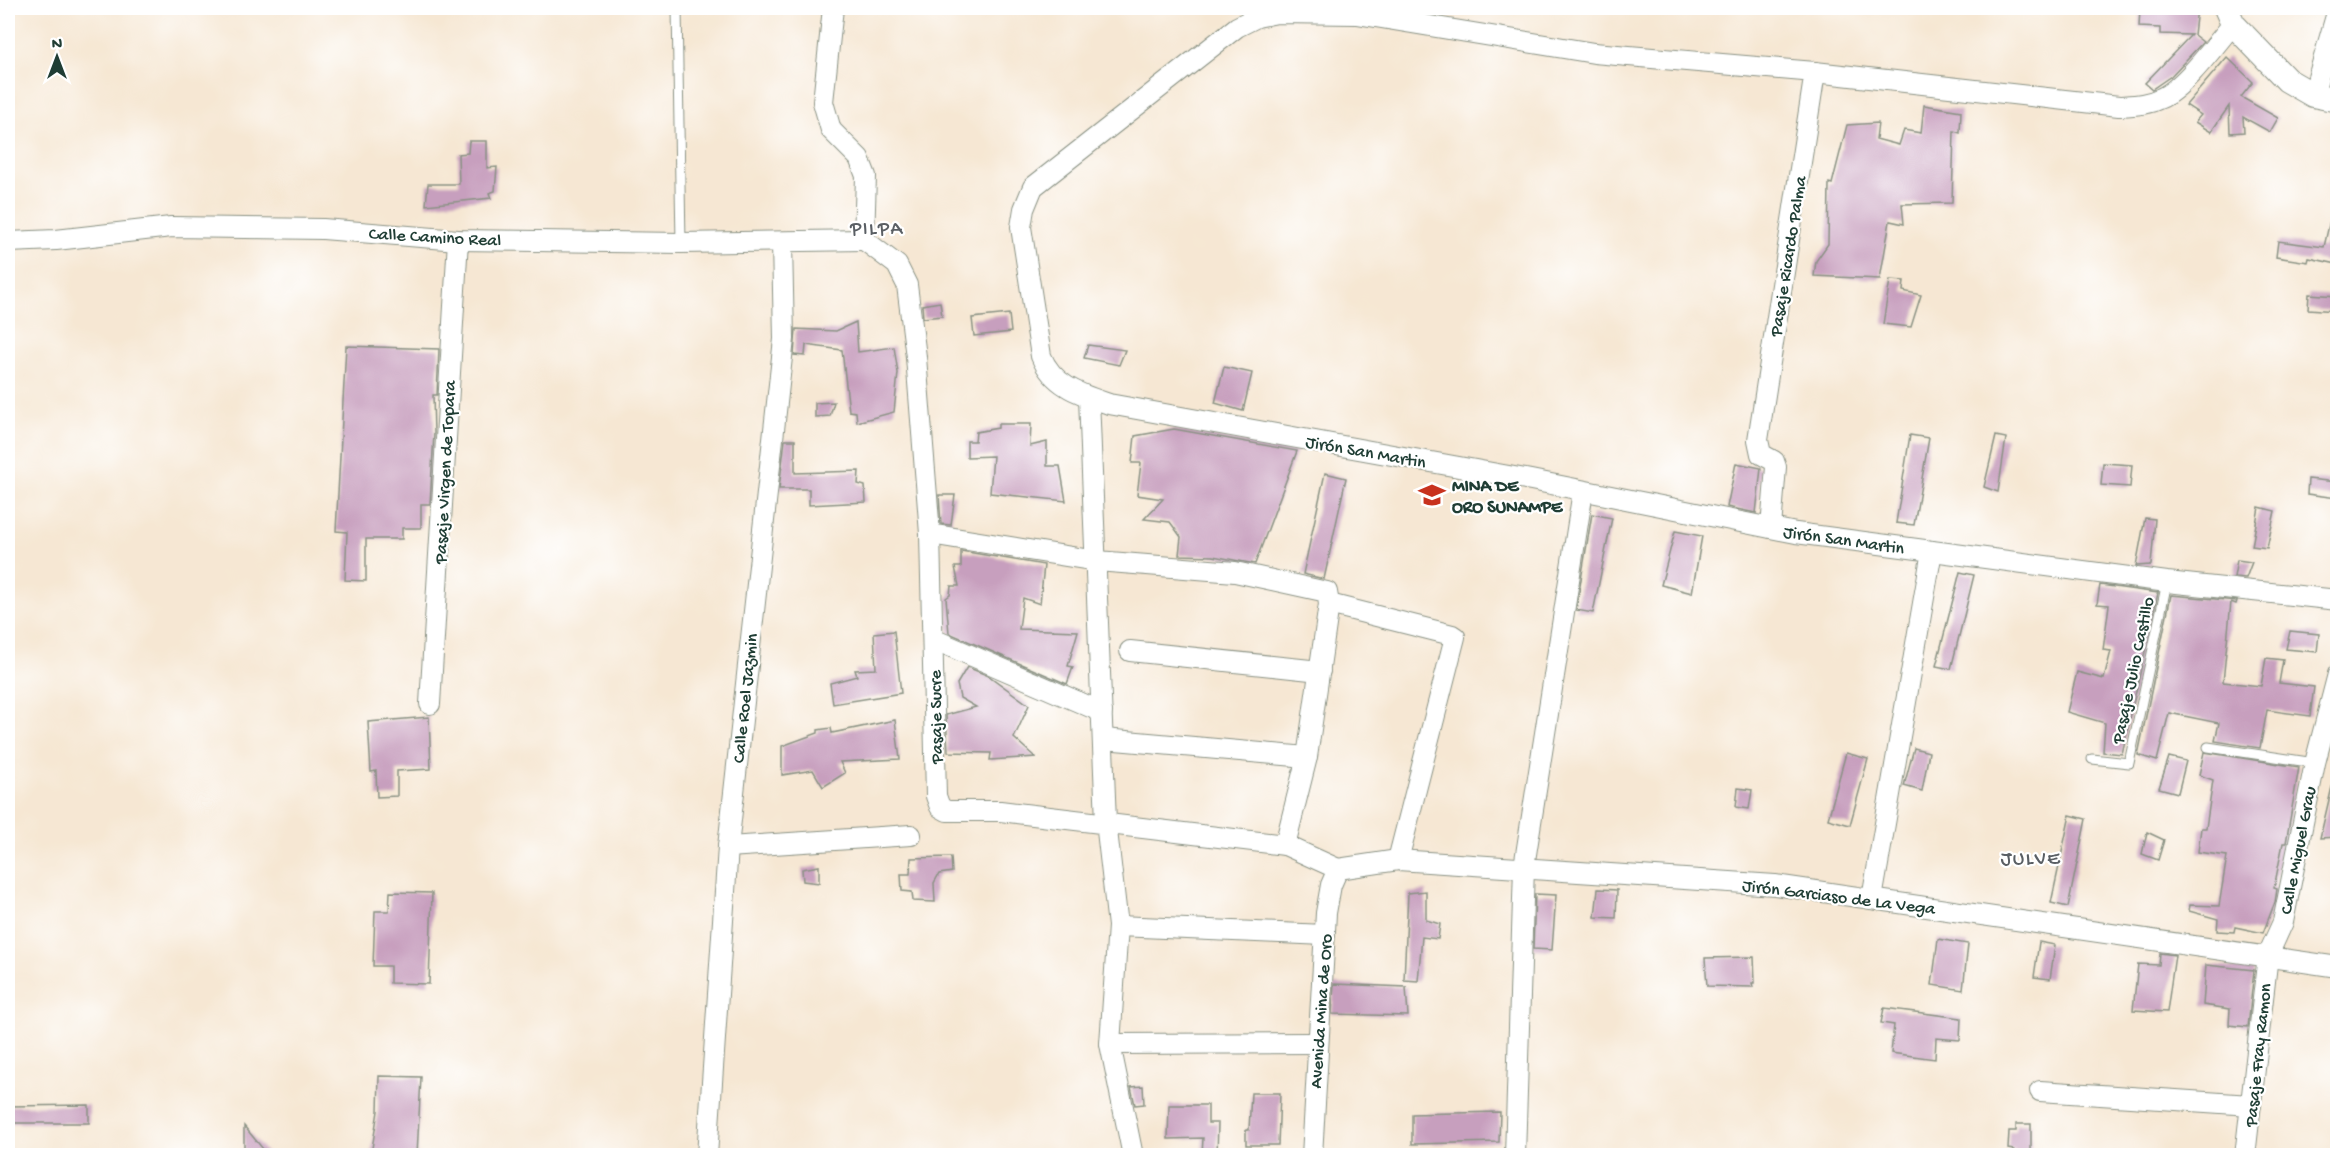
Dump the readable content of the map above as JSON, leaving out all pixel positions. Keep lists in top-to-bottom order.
{
  "streets": {
    "street": [
      "Calle Camino Real",
      "Pasaje Ricardo Palma",
      "Jirón San Martin",
      "Pasaje Virgen de Topara",
      "Calle Roel Jazmin",
      "Pasaje Sucre",
      "Calle Miguel Grau",
      "Jirón Garciaso de La Vega",
      "Avenida Mina de Oro",
      "Pasaje Fray Ramon"
    ],
    "lane": ["Pasaje Julio Castillo"]
  },
  "crossings": [
    ["Calle Camino Real", "Pasaje Virgen de Topara"],
    ["Calle Camino Real", "Calle Roel Jazmin"],
    ["Calle Camino Real", "Pasaje Sucre"],
    ["Pasaje Ricardo Palma", "Jirón San Martin"],
    ["Jirón San Martin", "Pasaje Julio Castillo"],
    ["Pasaje Sucre", "Jirón Garciaso de La Vega"],
    ["Pasaje Sucre", "Avenida Mina de Oro"],
    ["Calle Miguel Grau", "Jirón Garciaso de La Vega"],
    ["Calle Miguel Grau", "Pasaje Fray Ramon"],
    ["Jirón Garciaso de La Vega", "Avenida Mina de Oro"],
    ["Jirón Garciaso de La Vega", "Pasaje Fray Ramon"]
  ],
  "districts": ["PILPA", "JULVE"],
  "places": {
    "school or university": ["MINA DE ORO SUNAMPE"]
  },
  "north": "top"
}
